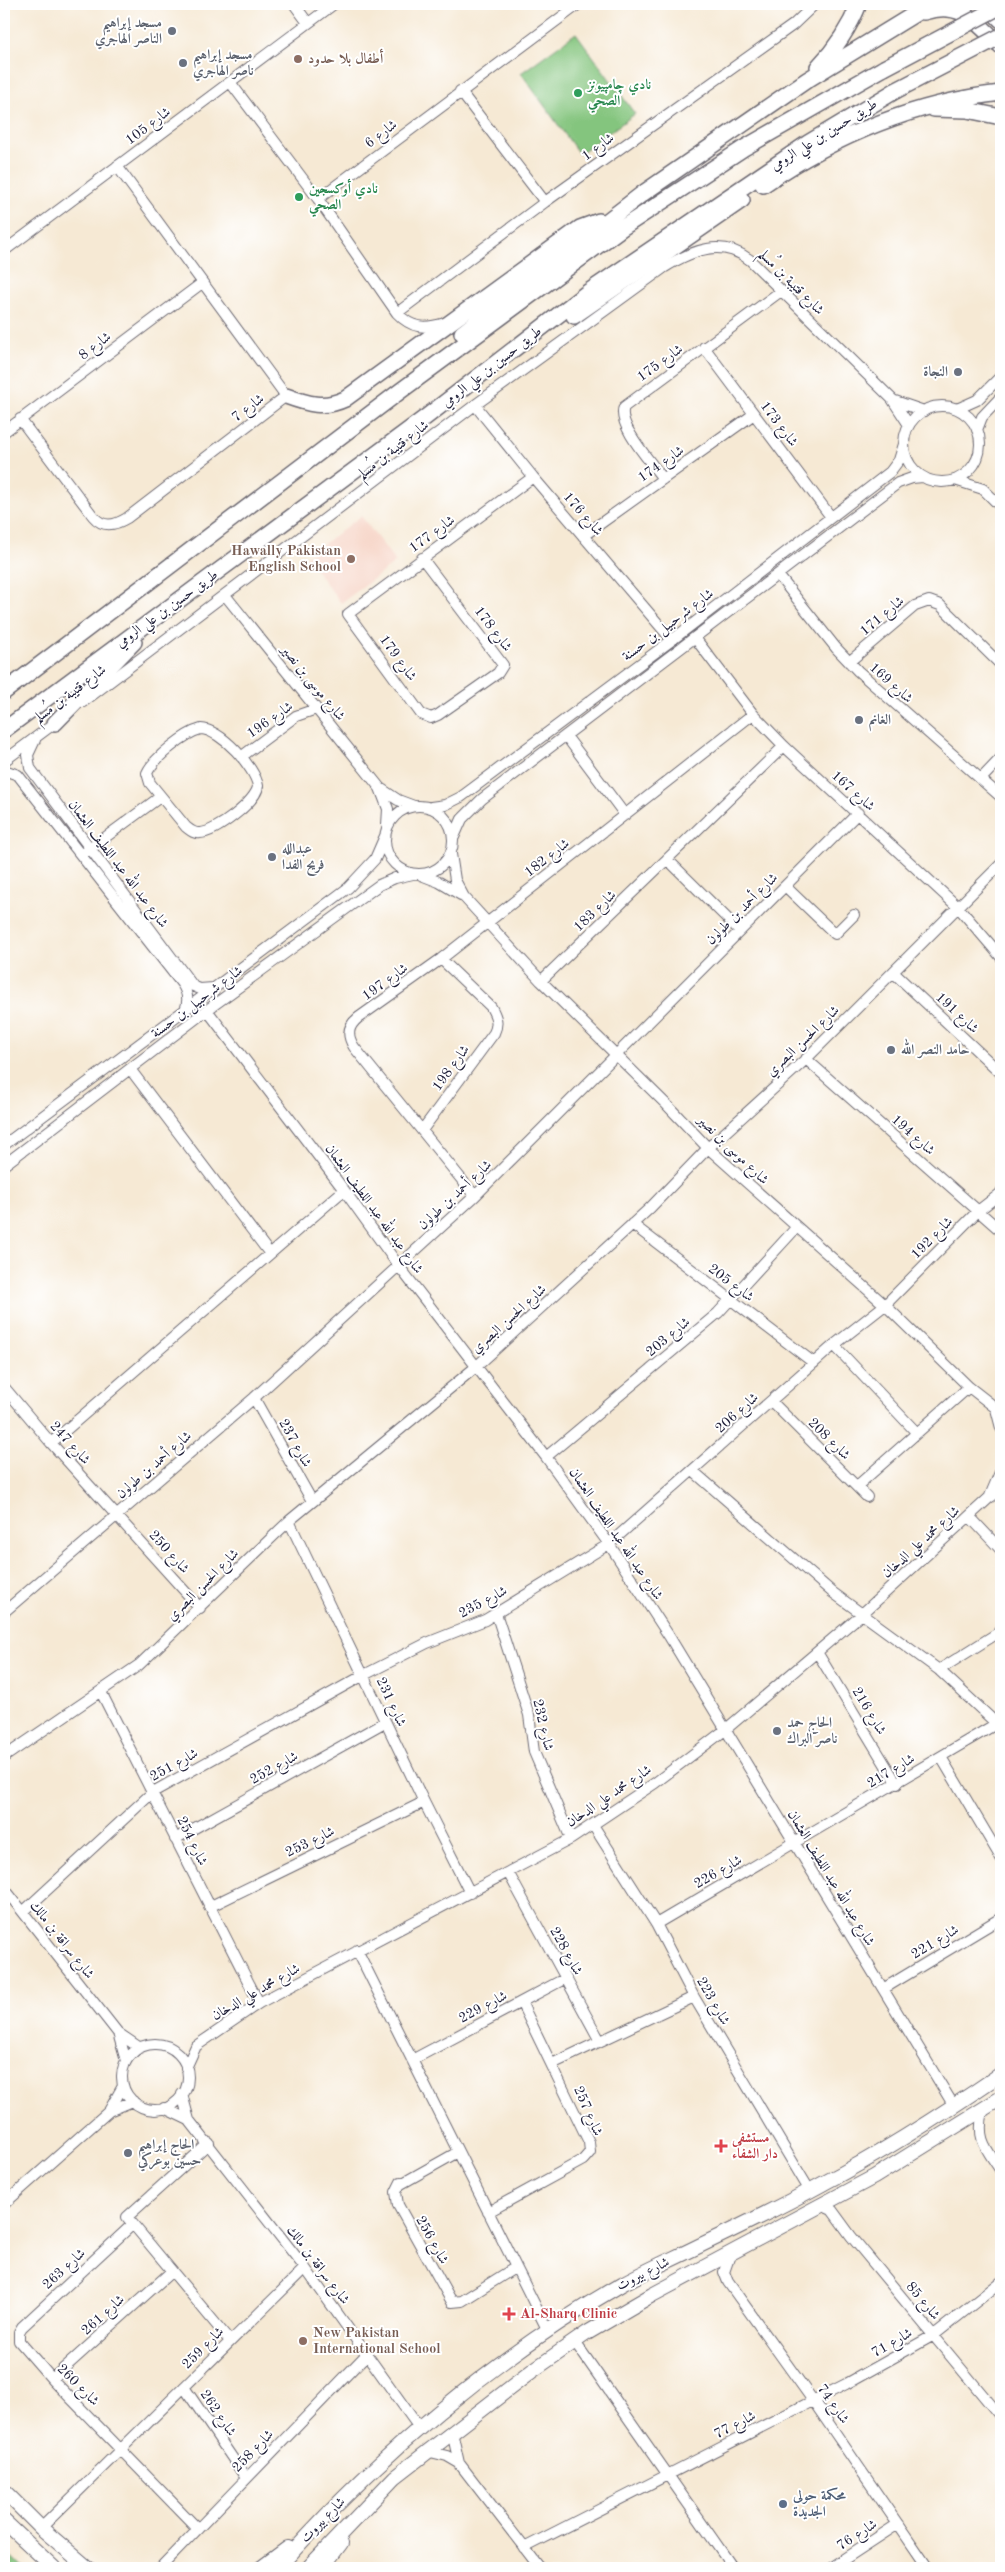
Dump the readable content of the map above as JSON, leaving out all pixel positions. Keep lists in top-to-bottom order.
{
  "streets": {
    "highway": ["طريق حسين بن علي الرومي"],
    "main road": ["شارع بيروت"],
    "street": [
      "شارع 105",
      "شارع 6",
      "شارع 1",
      "شارع قتيبة بن مُسلم",
      "شارع 8",
      "شارع 175",
      "شارع 7",
      "شارع 173",
      "شارع 174",
      "شارع 176",
      "شارع 177",
      "شارع 171",
      "شارع شرحبيل بن حسنة",
      "شارع 178",
      "شارع 179",
      "شارع موسى بن نصير",
      "شارع 169",
      "شارع 196",
      "شارع 167",
      "شارع 182",
      "شارع عبد الله عبد اللطيف العثمان",
      "شارع أحمد بن طولون",
      "شارع 183",
      "شارع 197",
      "شارع 191",
      "شارع الحسن البصري",
      "شارع 198",
      "شارع 194",
      "شارع 192",
      "شارع 205",
      "شارع 203",
      "شارع 206",
      "شارع 208",
      "شارع 247",
      "شارع 237",
      "شارع محمد علي الدخان",
      "شارع 250",
      "شارع 235",
      "شارع 231",
      "شارع 216",
      "شارع 232",
      "شارع 251",
      "شارع 252",
      "شارع 217",
      "شارع 254",
      "شارع 253",
      "شارع 226",
      "شارع سراقة بن مالك",
      "شارع 221",
      "شارع 228",
      "شارع 223",
      "شارع 229",
      "شارع 257",
      "شارع 256",
      "شارع 263",
      "شارع 85",
      "شارع 261",
      "شارع 71",
      "شارع 259",
      "شارع 260",
      "شارع 74",
      "شارع 262",
      "شارع 77",
      "شارع 258",
      "شارع 76"
    ]
  },
  "crossings": [
    ["شارع 105", "شارع 7"],
    ["شارع قتيبة بن مُسلم", "شارع 175"],
    ["شارع قتيبة بن مُسلم", "شارع 176"],
    ["شارع قتيبة بن مُسلم", "شارع شرحبيل بن حسنة"],
    ["شارع قتيبة بن مُسلم", "شارع موسى بن نصير"],
    ["شارع قتيبة بن مُسلم", "شارع عبد الله عبد اللطيف العثمان"],
    ["شارع 8", "شارع 7"],
    ["شارع 175", "شارع 173"],
    ["شارع 175", "شارع 174"],
    ["شارع 173", "شارع 174"],
    ["شارع 173", "شارع شرحبيل بن حسنة"],
    ["شارع 174", "شارع 176"],
    ["شارع 176", "شارع 177"],
    ["شارع 176", "شارع شرحبيل بن حسنة"],
    ["شارع 177", "شارع 178"],
    ["شارع 177", "شارع 179"],
    ["شارع 171", "شارع 169"],
    ["شارع شرحبيل بن حسنة", "شارع موسى بن نصير"],
    ["شارع شرحبيل بن حسنة", "شارع 169"],
    ["شارع شرحبيل بن حسنة", "شارع 167"],
    ["شارع شرحبيل بن حسنة", "شارع عبد الله عبد اللطيف العثمان"],
    ["شارع 178", "شارع 179"],
    ["شارع موسى بن نصير", "شارع 196"],
    ["شارع موسى بن نصير", "شارع 182"],
    ["شارع موسى بن نصير", "شارع أحمد بن طولون"],
    ["شارع موسى بن نصير", "شارع 183"],
    ["شارع موسى بن نصير", "شارع 197"],
    ["شارع موسى بن نصير", "شارع الحسن البصري"],
    ["شارع موسى بن نصير", "شارع 192"],
    ["شارع موسى بن نصير", "شارع 203"],
    ["شارع موسى بن نصير", "شارع 206"],
    ["شارع 167", "شارع 182"],
    ["شارع 167", "شارع أحمد بن طولون"],
    ["شارع 167", "شارع 183"],
    ["شارع 167", "شارع الحسن البصري"],
    ["شارع 182", "شارع 197"],
    ["شارع عبد الله عبد اللطيف العثمان", "شارع أحمد بن طولون"],
    ["شارع عبد الله عبد اللطيف العثمان", "شارع الحسن البصري"],
    ["شارع عبد الله عبد اللطيف العثمان", "شارع 203"],
    ["شارع عبد الله عبد اللطيف العثمان", "شارع 206"],
    ["شارع عبد الله عبد اللطيف العثمان", "شارع محمد علي الدخان"],
    ["شارع عبد الله عبد اللطيف العثمان", "شارع 235"],
    ["شارع عبد الله عبد اللطيف العثمان", "شارع 217"],
    ["شارع عبد الله عبد اللطيف العثمان", "شارع 226"],
    ["شارع عبد الله عبد اللطيف العثمان", "شارع 221"],
    ["شارع عبد الله عبد اللطيف العثمان", "شارع بيروت"],
    ["شارع أحمد بن طولون", "شارع 247"],
    ["شارع أحمد بن طولون", "شارع 237"],
    ["شارع أحمد بن طولون", "شارع 250"],
    ["شارع 197", "شارع 198"],
    ["شارع 191", "شارع الحسن البصري"],
    ["شارع الحسن البصري", "شارع 194"],
    ["شارع الحسن البصري", "شارع 205"],
    ["شارع الحسن البصري", "شارع 237"],
    ["شارع الحسن البصري", "شارع 250"],
    ["شارع الحسن البصري", "شارع 231"],
    ["شارع الحسن البصري", "شارع 254"],
    ["شارع 194", "شارع 192"],
    ["شارع 192", "شارع 206"],
    ["شارع 205", "شارع 203"],
    ["شارع 205", "شارع 206"],
    ["شارع 206", "شارع 208"],
    ["شارع 206", "شارع 235"],
    ["شارع 247", "شارع 250"],
    ["شارع محمد علي الدخان", "شارع 231"],
    ["شارع محمد علي الدخان", "شارع 216"],
    ["شارع محمد علي الدخان", "شارع 232"],
    ["شارع محمد علي الدخان", "شارع 254"],
    ["شارع محمد علي الدخان", "شارع سراقة بن مالك"],
    ["شارع محمد علي الدخان", "شارع 228"],
    ["شارع محمد علي الدخان", "شارع 223"],
    ["شارع 235", "شارع 231"],
    ["شارع 235", "شارع 232"],
    ["شارع 235", "شارع 251"],
    ["شارع 231", "شارع 251"],
    ["شارع 231", "شارع 252"],
    ["شارع 231", "شارع 253"],
    ["شارع 216", "شارع 217"],
    ["شارع 251", "شارع 254"],
    ["شارع 251", "شارع سراقة بن مالك"],
    ["شارع 252", "شارع 254"],
    ["شارع 217", "شارع 226"],
    ["شارع 254", "شارع 253"],
    ["شارع 226", "شارع 223"],
    ["شارع سراقة بن مالك", "شارع 263"],
    ["شارع سراقة بن مالك", "شارع بيروت"],
    ["شارع سراقة بن مالك", "شارع 259"],
    ["شارع سراقة بن مالك", "شارع 258"],
    ["شارع 228", "شارع 229"],
    ["شارع 223", "شارع بيروت"],
    ["شارع 229", "شارع 257"],
    ["شارع 263", "شارع 260"],
    ["شارع بيروت", "شارع 85"],
    ["شارع بيروت", "شارع 74"],
    ["شارع 85", "شارع 71"],
    ["شارع 261", "شارع 260"],
    ["شارع 71", "شارع 74"],
    ["شارع 71", "شارع 77"],
    ["شارع 259", "شارع 260"],
    ["شارع 259", "شارع 262"],
    ["شارع 260", "شارع 258"],
    ["شارع 74", "شارع 77"],
    ["شارع 74", "شارع 76"],
    ["شارع 262", "شارع 258"]
  ],
  "places": {
    "other": [
      "مسجد إبراهيم الناصر الهاجري",
      "أطفال بلا حدود",
      "مسجد إبراهيم ناصر الهاجري",
      "نادي چامپيونز الصحي",
      "نادي أوكسجين الصحي",
      "النجاة",
      "Hawally Pakistan English School",
      "الغانم",
      "عبدالله فريح الفدا",
      "حامد النصر الله",
      "الحاج حمد ناصر البراك",
      "الحاج إبراهيم حسين بوعركي",
      "New Pakistan International School",
      "محكمة حولى الجديدة"
    ],
    "health": ["مستشفى دار الشفاء", "Al-Sharq Clinic"]
  }
}
